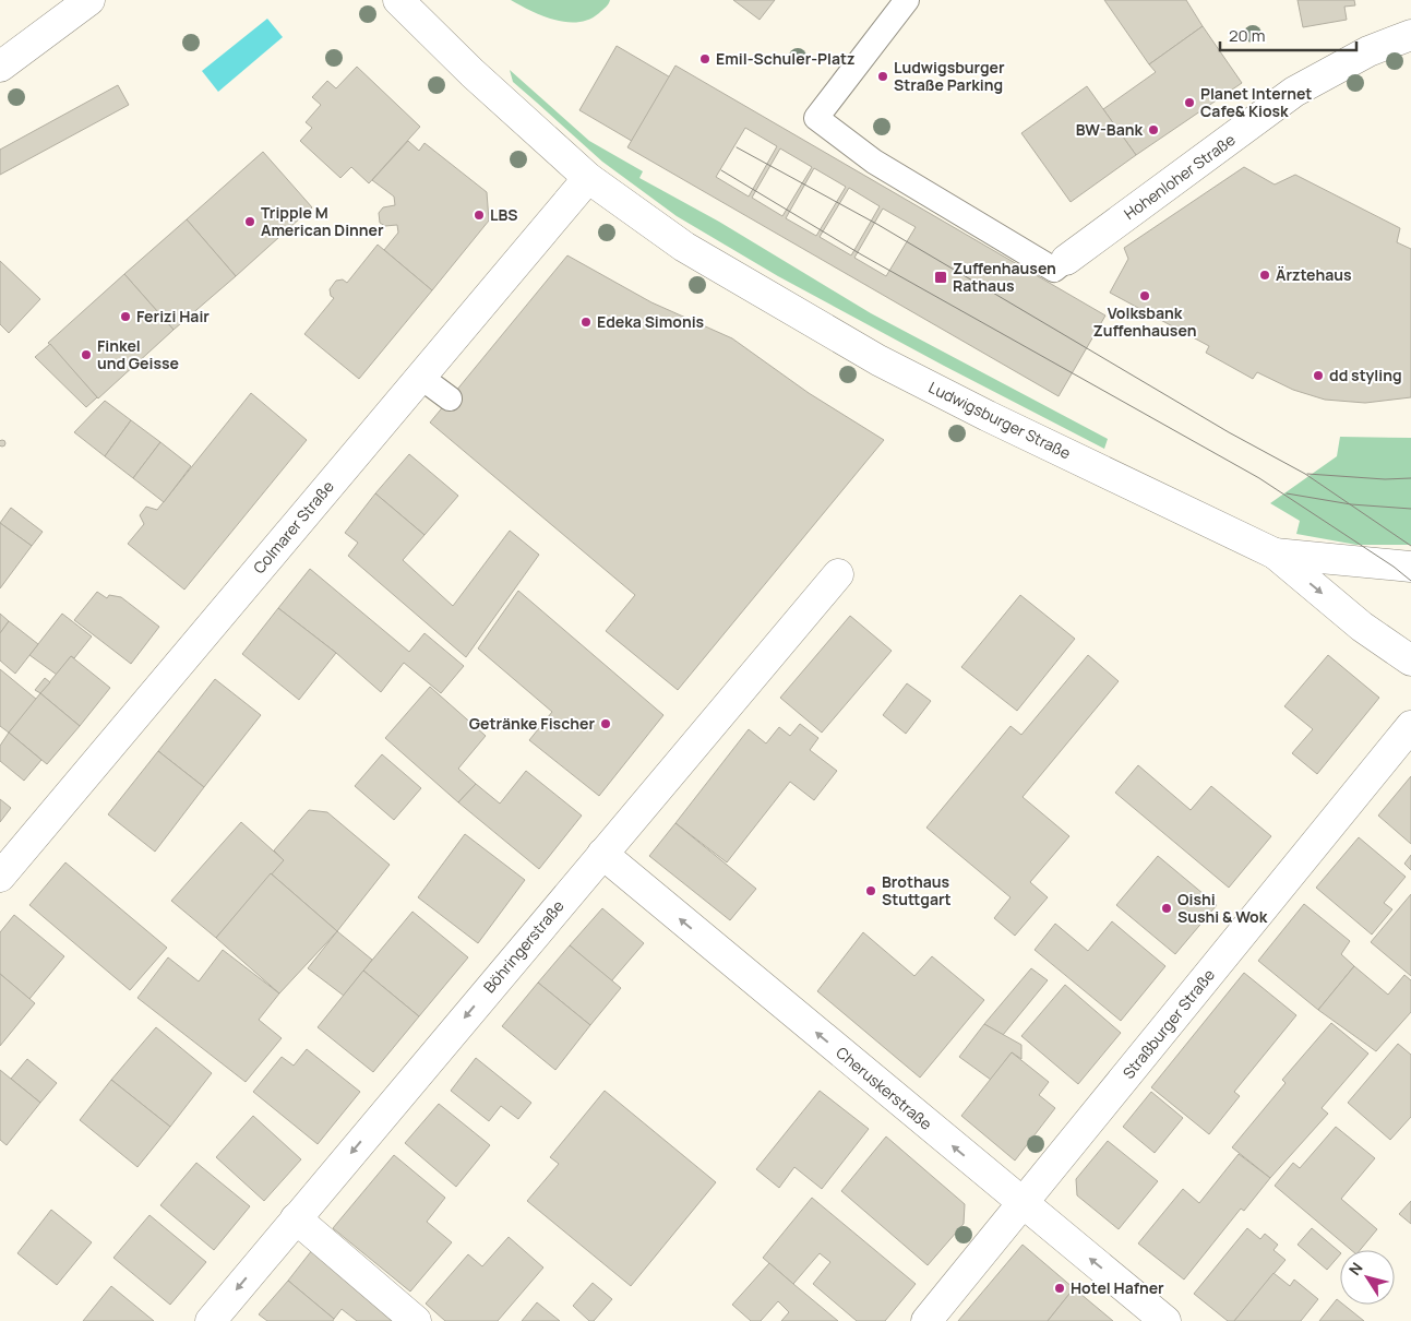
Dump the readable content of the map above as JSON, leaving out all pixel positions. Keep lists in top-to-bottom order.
{
  "streets": {
    "street": [
      "Hohenloher Straße",
      "Ludwigsburger Straße",
      "Colmarer Straße",
      "Böhringerstraße",
      "Straßburger Straße",
      "Cheruskerstraße"
    ]
  },
  "crossings": [
    ["Ludwigsburger Straße", "Colmarer Straße"],
    ["Böhringerstraße", "Cheruskerstraße"],
    ["Straßburger Straße", "Cheruskerstraße"]
  ],
  "one_way": ["Böhringerstraße", "Cheruskerstraße"],
  "places": {
    "other": [
      "Emil-Schuler-Platz",
      "Ludwigsburger Straße Parking",
      "Planet Internet Cafe& Kiosk",
      "BW-Bank",
      "LBS",
      "Tripple M American Dinner",
      "Ärztehaus",
      "Volksbank Zuffenhausen",
      "Ferizi Hair",
      "Edeka Simonis",
      "Finkel und Geisse",
      "dd styling",
      "Getränke Fischer",
      "Brothaus Stuttgart",
      "Oishi Sushi & Wok",
      "Hotel Hafner"
    ],
    "transit": ["Zuffenhausen Rathaus"]
  },
  "scale_bar": "20 m",
  "north": "top left"
}
